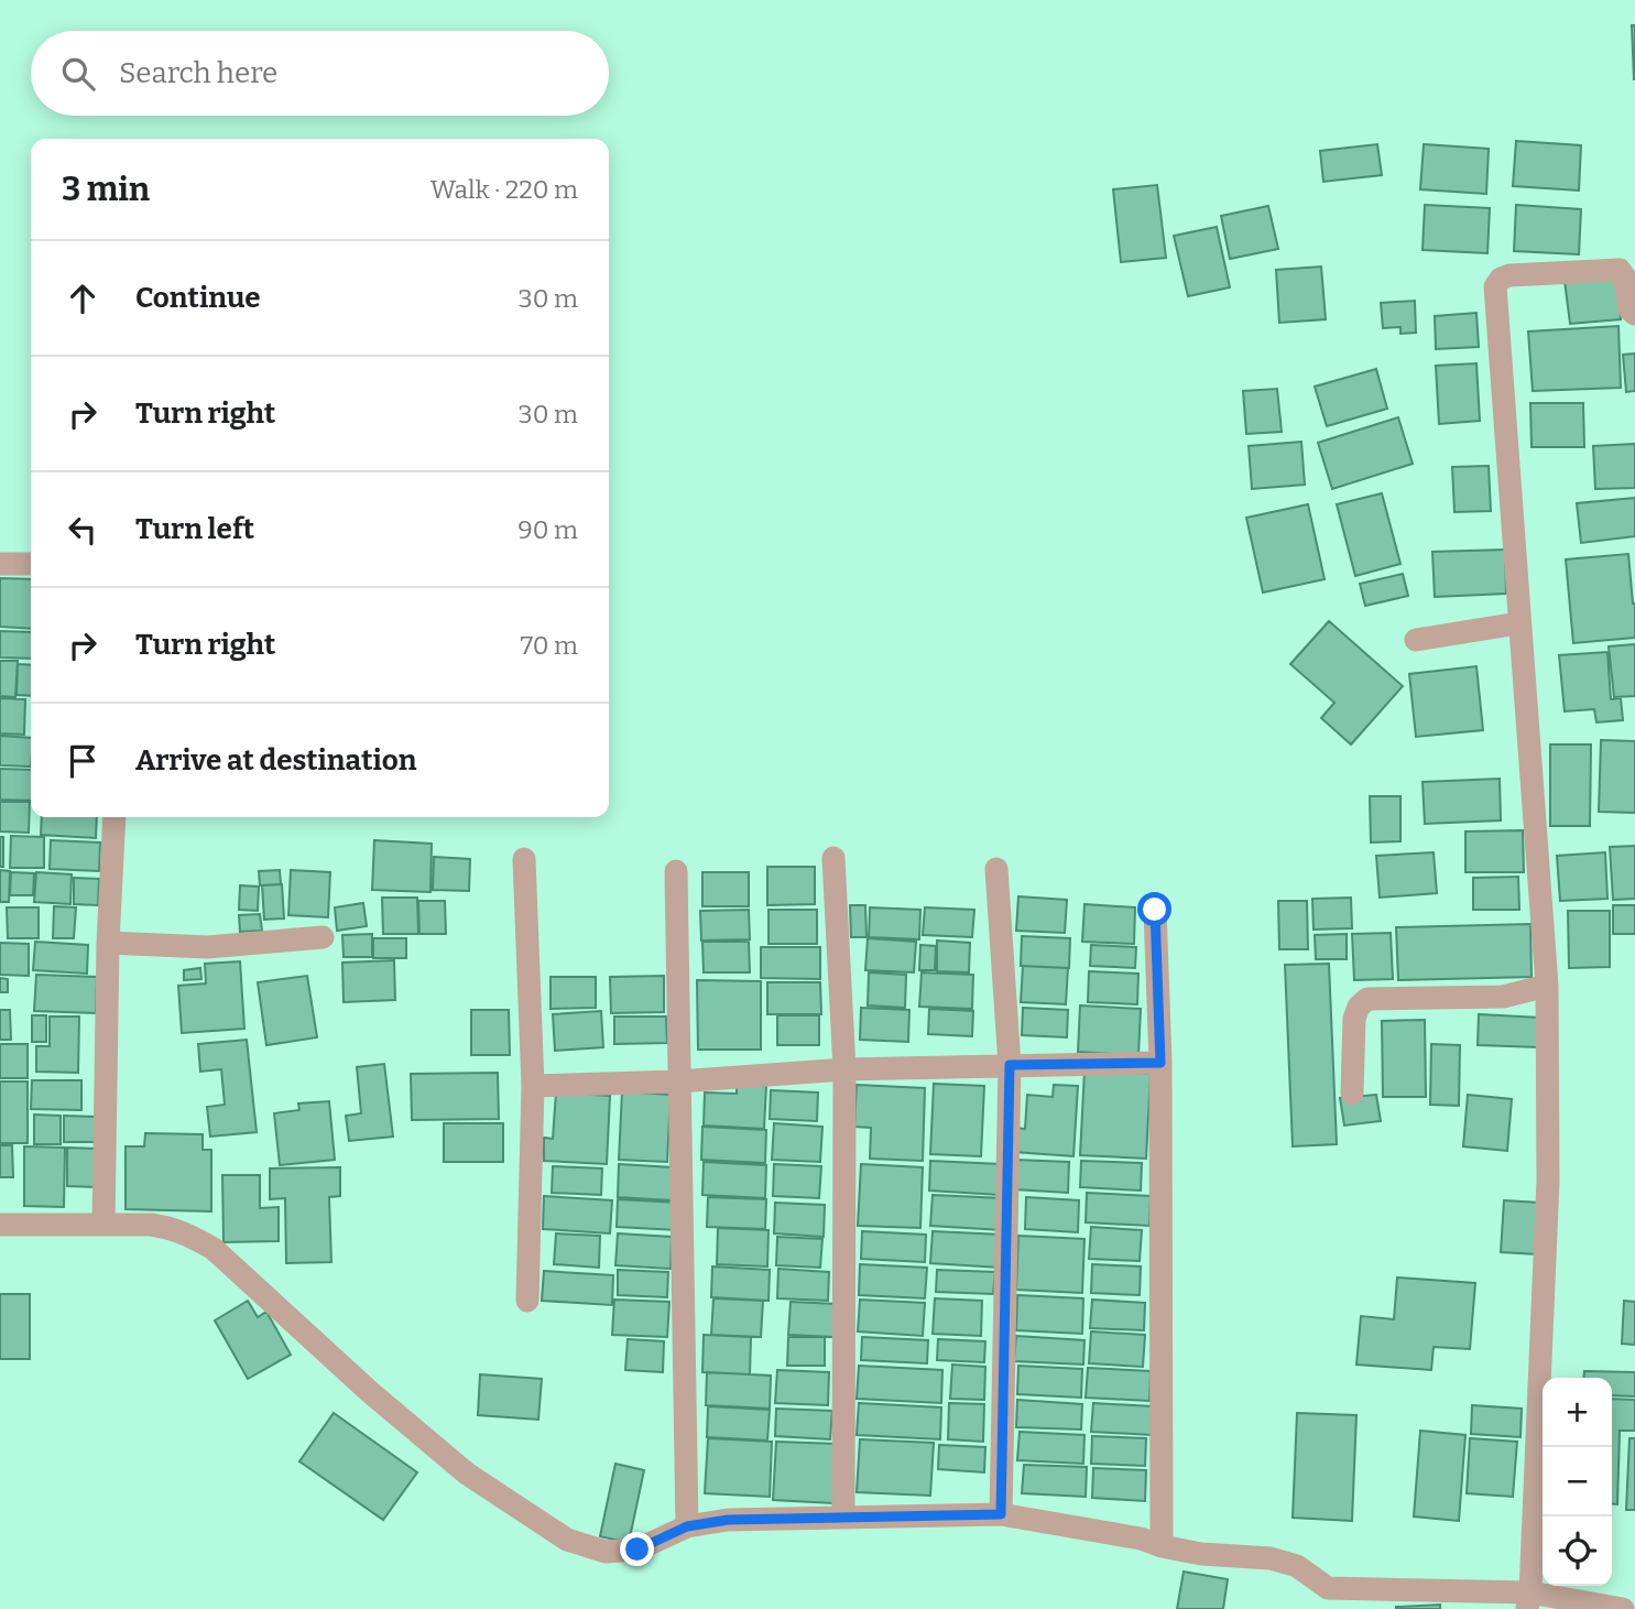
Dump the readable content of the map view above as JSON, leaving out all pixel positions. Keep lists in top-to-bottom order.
{
  "page": {
    "search": "Search here",
    "heading": ["3 min", "Walk · 220 m"],
    "list": [
      ["Continue", "30 m"],
      ["Turn right", "30 m"],
      ["Turn left", "90 m"],
      ["Turn right", "70 m"],
      "Arrive at destination"
    ],
    "map_buttons": ["+", "−"]
  }
}
